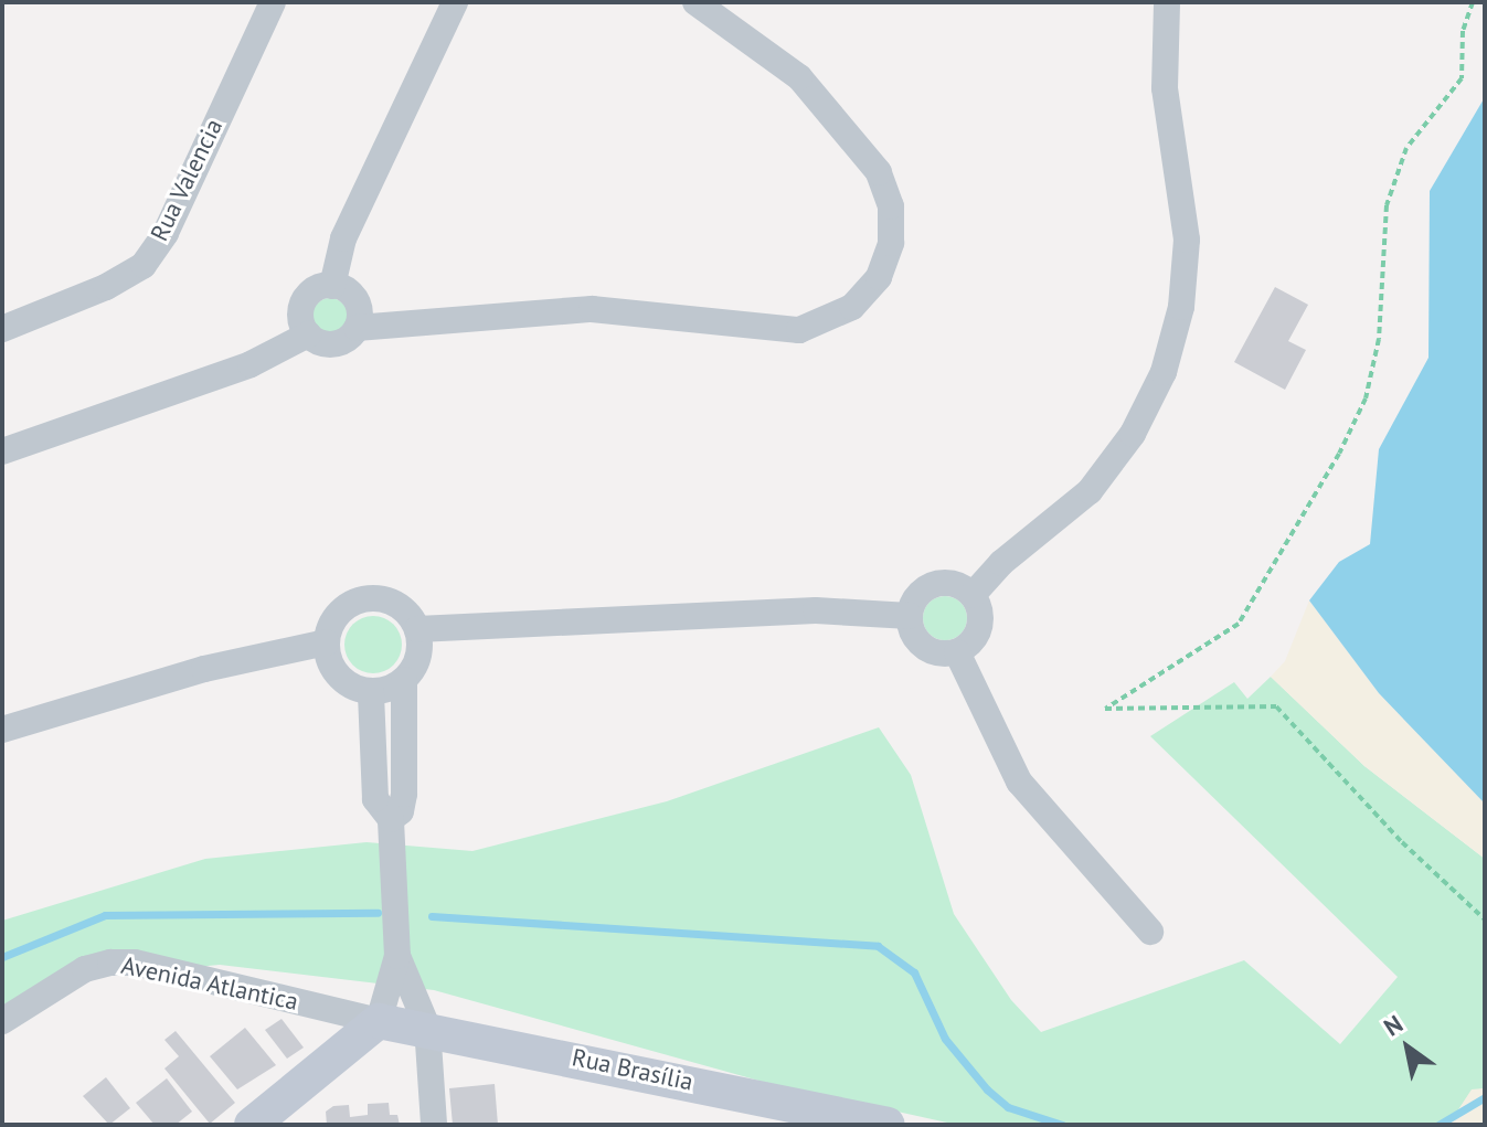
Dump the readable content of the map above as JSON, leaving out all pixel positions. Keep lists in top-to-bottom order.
{
  "streets": {
    "street": ["Rua Valencia", "Avenida Atlantica", "Rua Brasília"]
  },
  "crossings": [
    ["Avenida Atlantica", "Rua Brasília"]
  ],
  "north": "top left"
}
